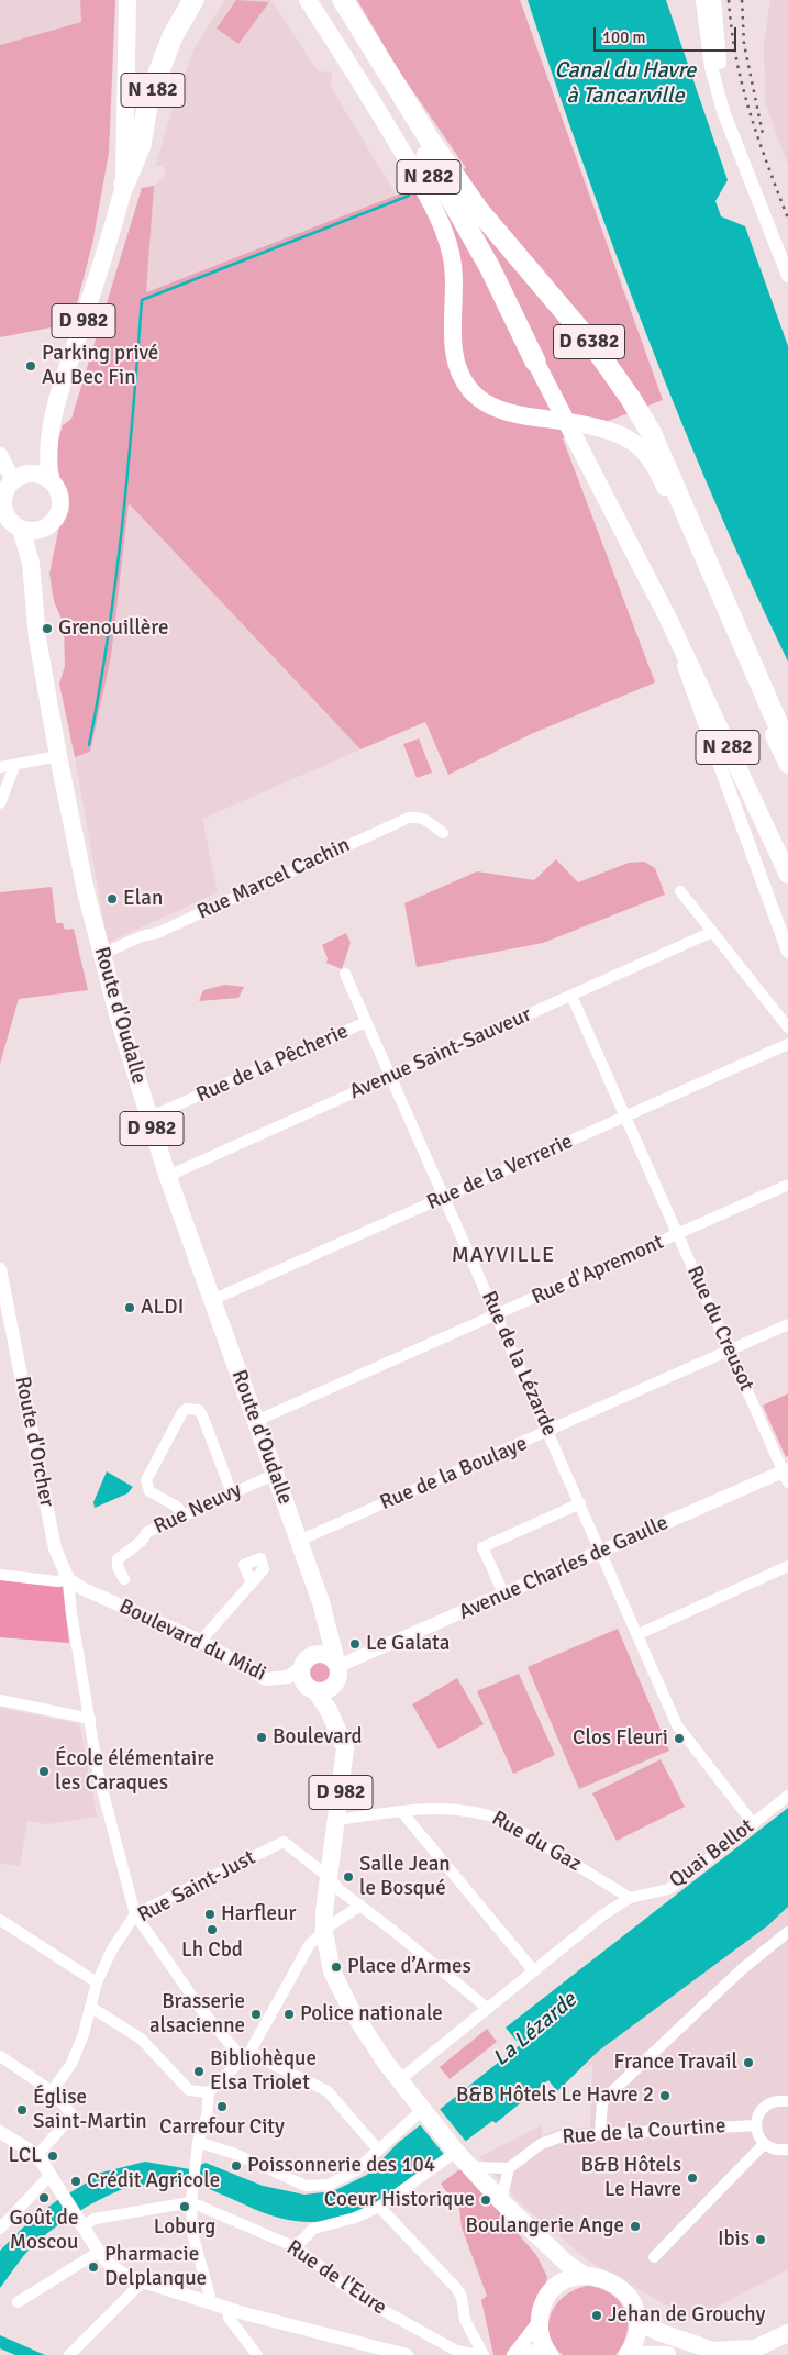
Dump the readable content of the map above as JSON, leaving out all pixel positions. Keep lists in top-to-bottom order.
{
  "streets": {
    "highway": ["N 182", "N 282", "D 6382"],
    "main road": ["D 982", "Route d'Oudalle"],
    "street": [
      "Rue Marcel Cachin",
      "Avenue Saint-Sauveur",
      "Rue de la Pêcherie",
      "Rue de la Verrerie",
      "Rue d'Apremont",
      "Rue du Creusot",
      "Rue de la Lézarde",
      "Route d'Orcher",
      "Rue de la Boulaye",
      "Rue Neuvy",
      "Avenue Charles de Gaulle",
      "Boulevard du Midi",
      "Rue du Gaz",
      "Quai Bellot",
      "Rue Saint-Just",
      "Rue de la Courtine",
      "Rue de l'Eure"
    ]
  },
  "crossings": [
    ["N 182", "D 982"],
    ["N 282", "D 6382"],
    ["D 982", "Route d'Oudalle"],
    ["D 982", "Boulevard du Midi"],
    ["D 982", "Rue du Gaz"],
    ["D 982", "Quai Bellot"],
    ["D 982", "Rue Saint-Just"],
    ["Rue Marcel Cachin", "Route d'Oudalle"],
    ["Route d'Oudalle", "Avenue Saint-Sauveur"],
    ["Route d'Oudalle", "Rue de la Pêcherie"],
    ["Route d'Oudalle", "Rue de la Verrerie"],
    ["Route d'Oudalle", "Rue d'Apremont"],
    ["Route d'Oudalle", "Rue de la Boulaye"],
    ["Route d'Oudalle", "Rue Neuvy"],
    ["Route d'Oudalle", "Avenue Charles de Gaulle"],
    ["Avenue Saint-Sauveur", "Rue du Creusot"],
    ["Avenue Saint-Sauveur", "Rue de la Lézarde"],
    ["Rue de la Pêcherie", "Rue de la Lézarde"],
    ["Rue de la Verrerie", "Rue du Creusot"],
    ["Rue de la Verrerie", "Rue de la Lézarde"],
    ["Rue d'Apremont", "Rue du Creusot"],
    ["Rue d'Apremont", "Rue de la Lézarde"],
    ["Rue du Creusot", "Rue de la Boulaye"],
    ["Rue du Creusot", "Avenue Charles de Gaulle"],
    ["Rue de la Lézarde", "Rue de la Boulaye"],
    ["Rue de la Lézarde", "Avenue Charles de Gaulle"],
    ["Rue de la Lézarde", "Quai Bellot"],
    ["Route d'Orcher", "Boulevard du Midi"],
    ["Rue du Gaz", "Quai Bellot"]
  ],
  "districts": ["MAYVILLE"],
  "water": ["Canal du Havre à Tancarville", "La Lézarde"],
  "places": [
    "Parking privé Au Bec Fin",
    "Grenouillère",
    "Elan",
    "ALDI",
    "Le Galata",
    "Boulevard",
    "Clos Fleuri",
    "École élémentaire les Caraques",
    "Salle Jean le Bosqué",
    "Harfleur",
    "Lh Cbd",
    "Place d’Armes",
    "Brasserie alsacienne",
    "Police nationale",
    "France Travail",
    "Bibliohèque Elsa Triolet",
    "B&B Hôtels Le Havre 2",
    "Carrefour City",
    "Église Saint-Martin",
    "LCL",
    "Poissonnerie des 104",
    "B&B Hôtels Le Havre",
    "Crédit Agricole",
    "Goût de Moscou",
    "Coeur Historique",
    "Loburg",
    "Boulangerie Ange",
    "Ibis",
    "Pharmacie Delplanque",
    "Jehan de Grouchy"
  ],
  "scale_bar": "100 m"
}
